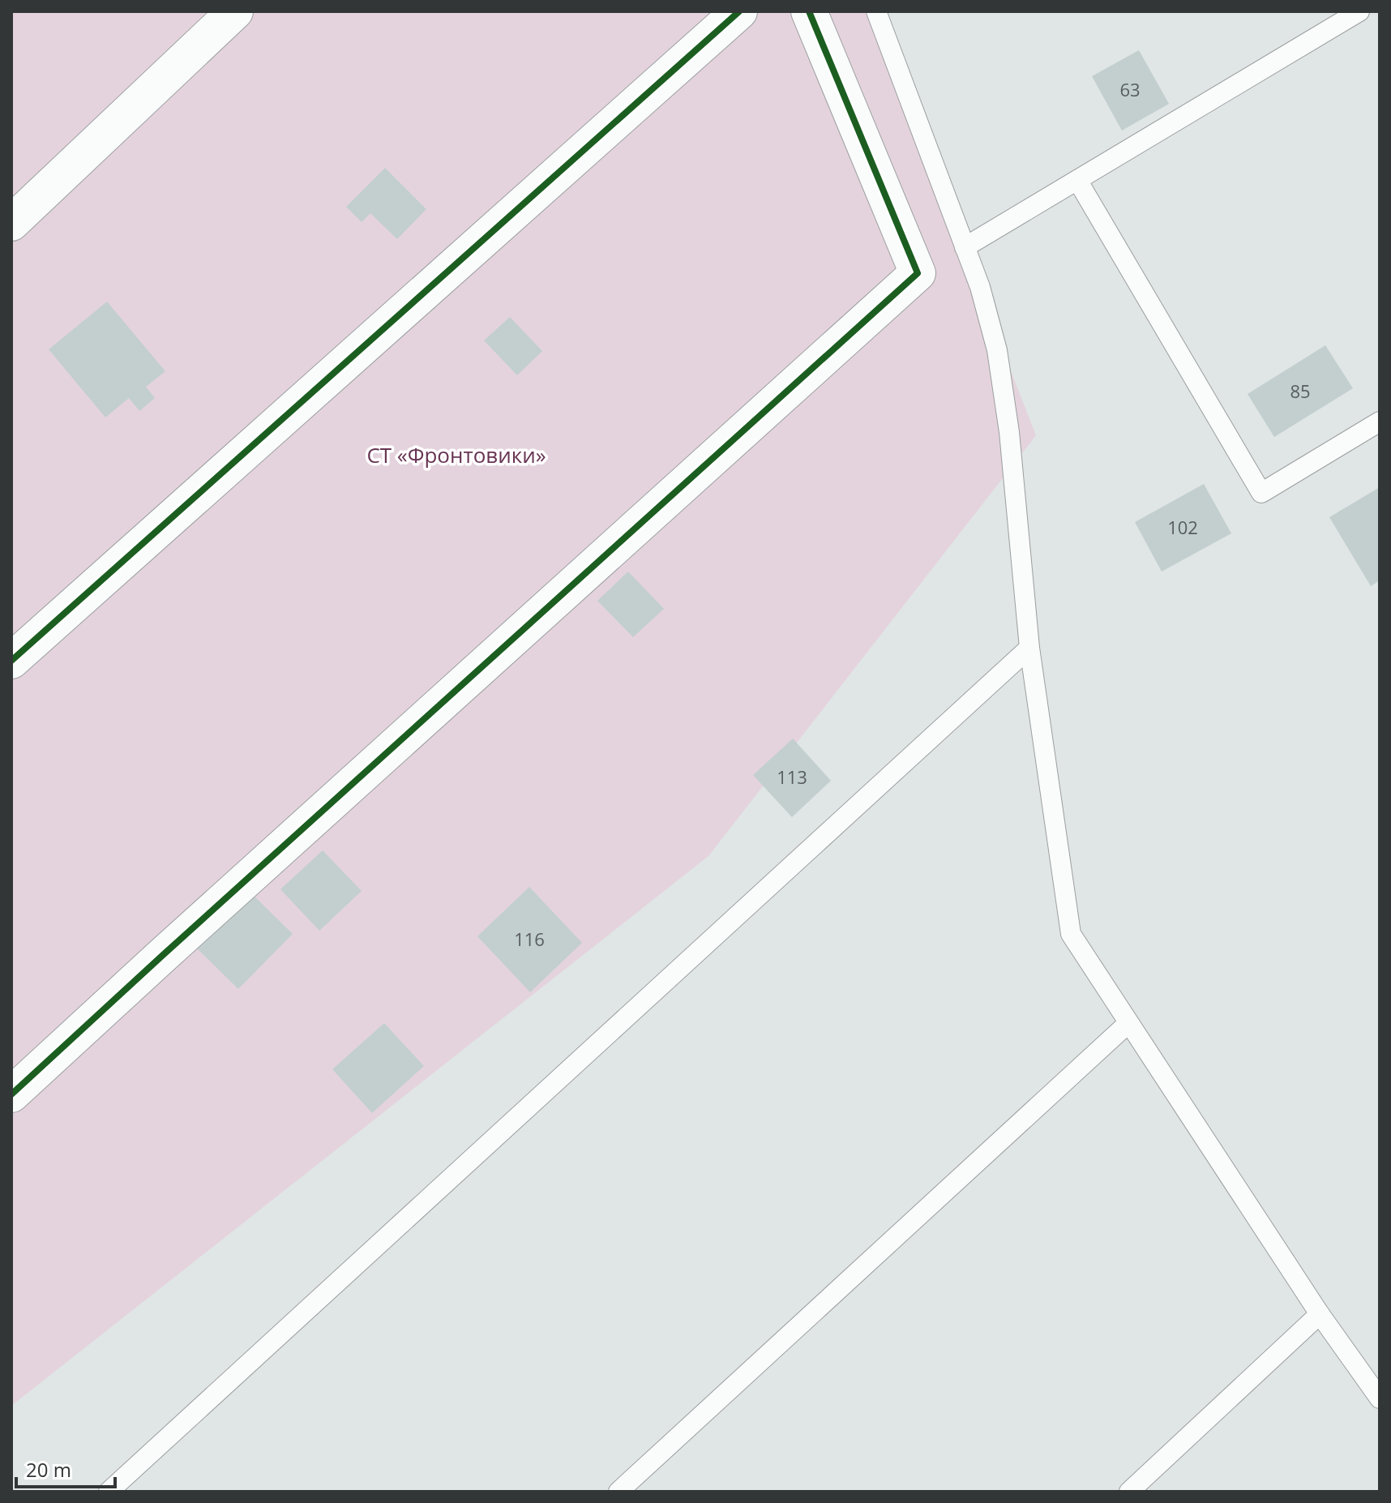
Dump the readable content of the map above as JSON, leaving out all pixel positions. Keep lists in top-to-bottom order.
{
  "parks": ["СТ «Фронтовики»"],
  "house_numbers": [
    "63",
    "85",
    "102",
    "113",
    "116"
  ],
  "scale_bar": "20 m"
}
